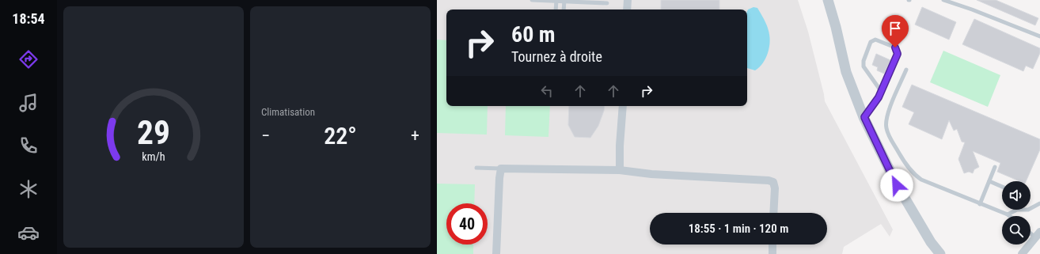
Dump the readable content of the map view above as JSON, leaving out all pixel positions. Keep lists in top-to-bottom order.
{
  "page": {
    "tabs": "18:54",
    "tile": "Climatisation",
    "turn": ["60 m", "Tournez à droite"],
    "heat": ["−", "22°", "+"],
    "limit": "40",
    "trip": "18:55 · 1 min · 120 m",
    "gauge": ["29", "km/h"]
  }
}
